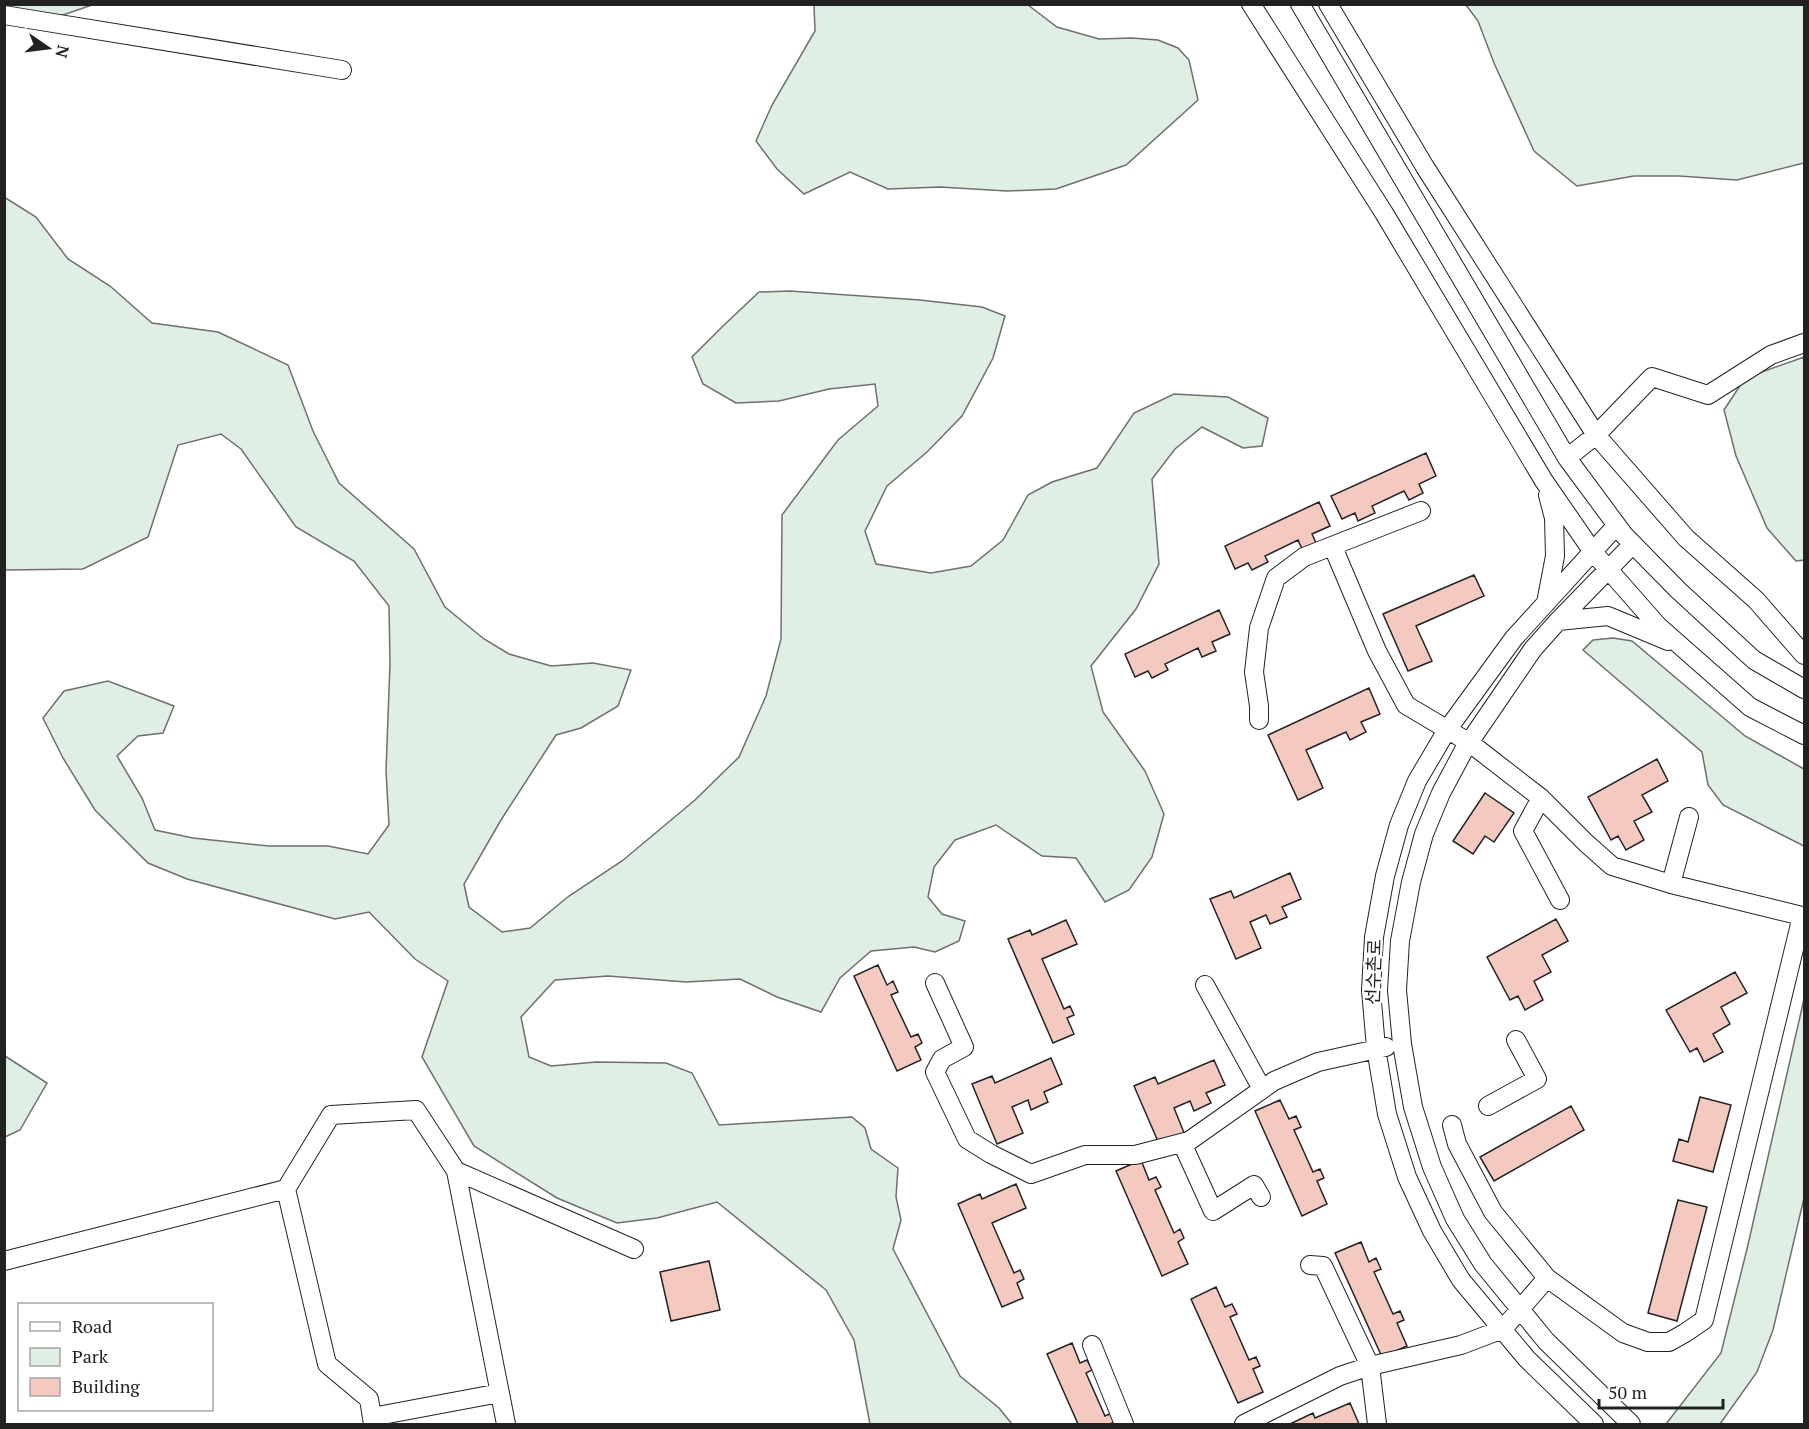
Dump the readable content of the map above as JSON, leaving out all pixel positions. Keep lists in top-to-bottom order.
{
  "streets": {
    "street": ["선수촌로"]
  },
  "legend": ["Road", "Park", "Building"],
  "scale_bar": "50 m",
  "north": "right"
}
